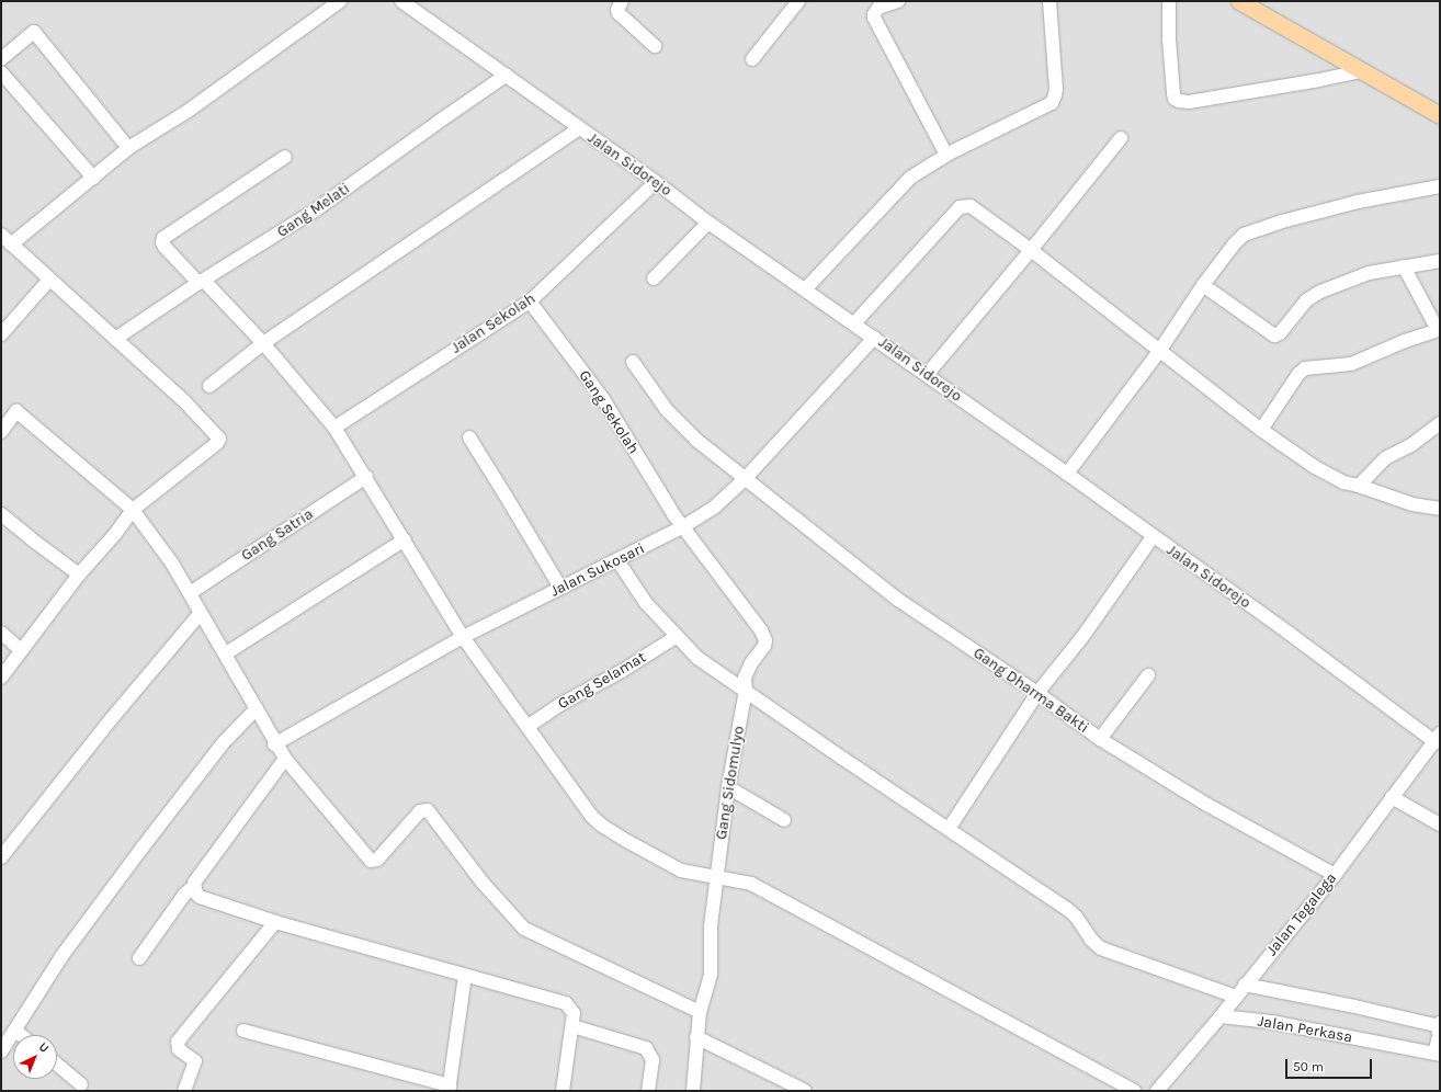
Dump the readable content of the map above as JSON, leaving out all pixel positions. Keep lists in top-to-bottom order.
{
  "streets": {
    "street": [
      "Jalan Sidorejo",
      "Gang Melati",
      "Jalan Sekolah",
      "Gang Sekolah",
      "Gang Satria",
      "Jalan Sukosari",
      "Gang Selamat",
      "Gang Dharma Bakti",
      "Gang Sidomulyo",
      "Jalan Tegalega",
      "Jalan Perkasa"
    ]
  },
  "crossings": [
    ["Jalan Sidorejo", "Gang Melati"],
    ["Jalan Sidorejo", "Jalan Sekolah"],
    ["Jalan Sidorejo", "Jalan Sukosari"],
    ["Jalan Sidorejo", "Jalan Tegalega"],
    ["Jalan Sekolah", "Gang Sekolah"],
    ["Gang Sekolah", "Jalan Sukosari"],
    ["Gang Sekolah", "Gang Sidomulyo"],
    ["Jalan Sukosari", "Gang Dharma Bakti"],
    ["Gang Dharma Bakti", "Jalan Tegalega"],
    ["Jalan Tegalega", "Jalan Perkasa"]
  ],
  "scale_bar": "50 m",
  "north": "top right"
}
